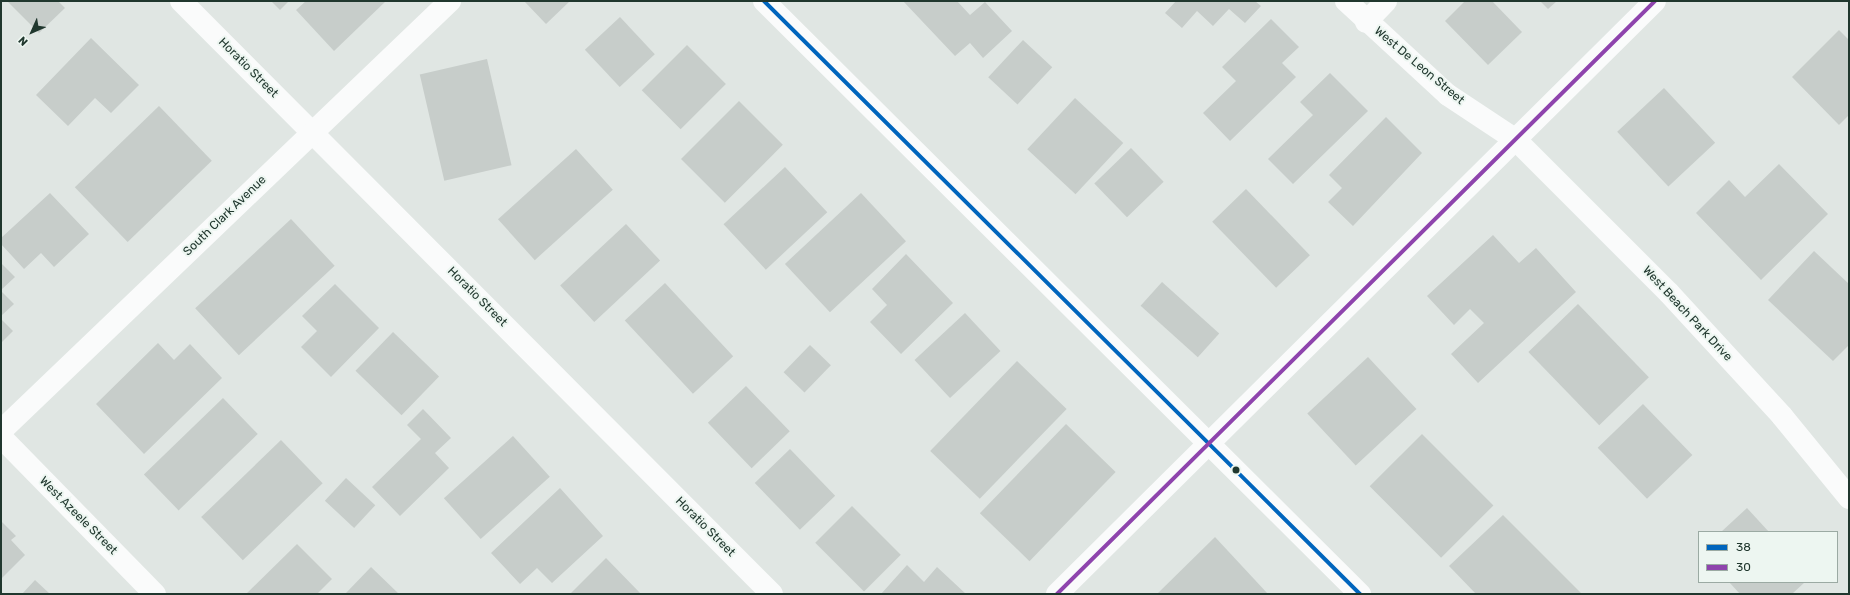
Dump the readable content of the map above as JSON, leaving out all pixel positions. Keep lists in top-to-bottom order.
{
  "streets": {
    "street": [
      "West De Leon Street",
      "Horatio Street",
      "South Clark Avenue",
      "West Beach Park Drive",
      "West Azeele Street"
    ]
  },
  "crossings": [
    ["West De Leon Street", "West Beach Park Drive"],
    ["Horatio Street", "South Clark Avenue"]
  ],
  "lines": ["transit line 38", "transit line 30"],
  "legend": ["38", "30"],
  "north": "bottom left"
}
